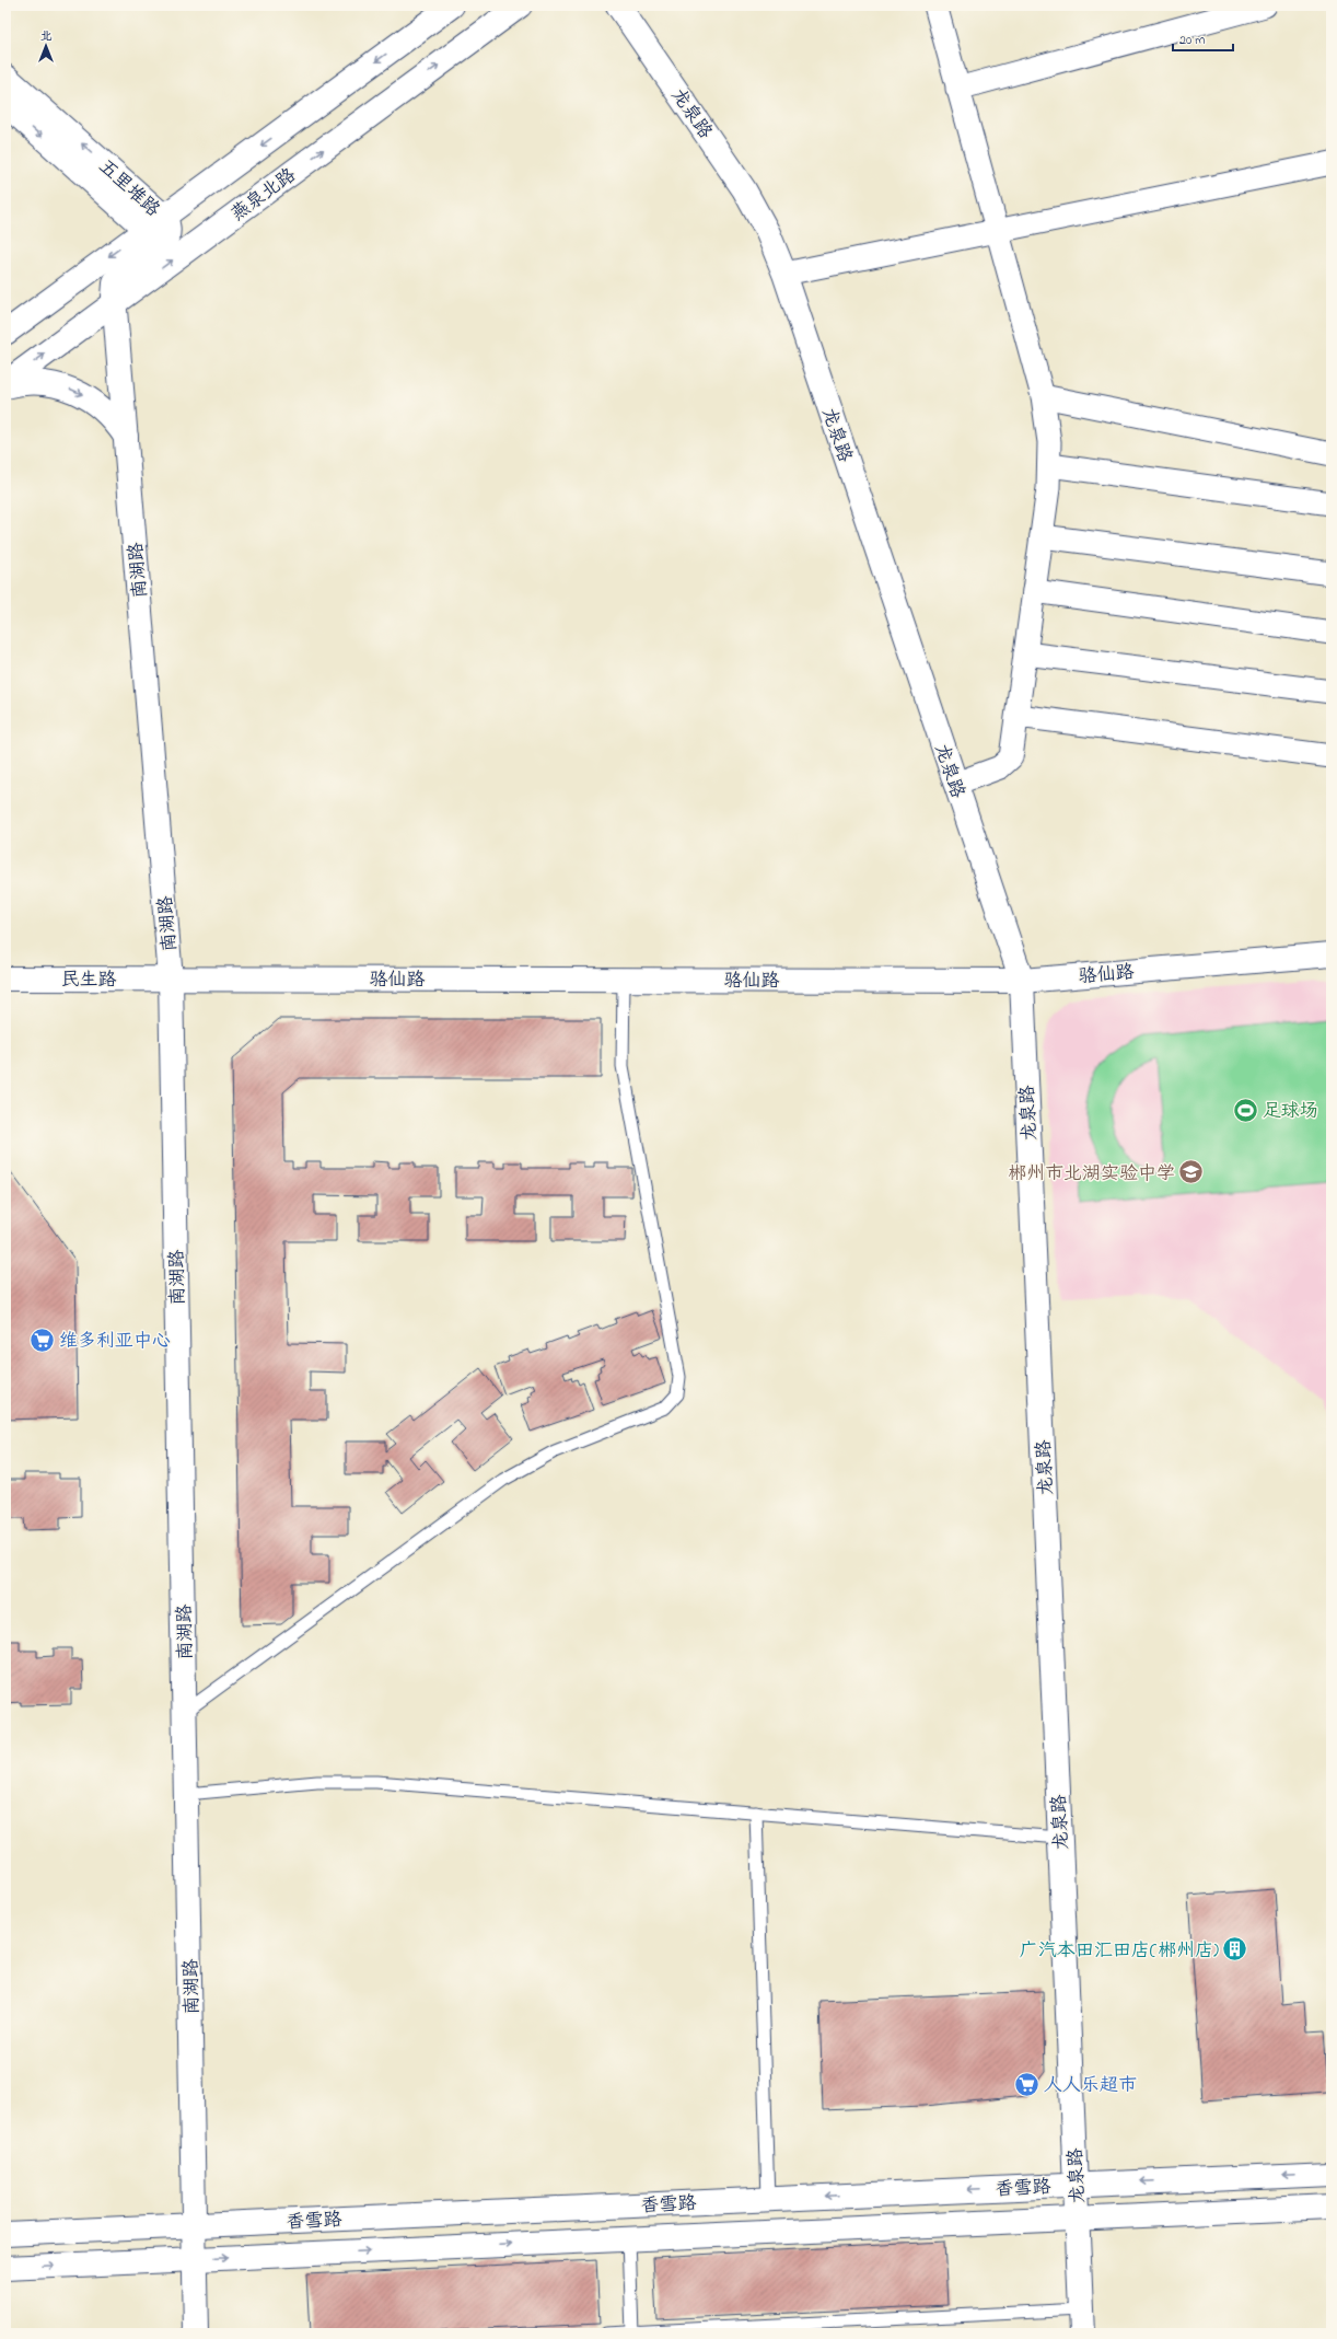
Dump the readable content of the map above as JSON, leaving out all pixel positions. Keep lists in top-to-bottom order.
{
  "streets": {
    "main road": [
      "龙泉路",
      "五里堆路",
      "燕泉北路",
      "南湖路",
      "骆仙路",
      "民生路",
      "香雪路"
    ]
  },
  "crossings": [
    ["龙泉路", "骆仙路"],
    ["龙泉路", "香雪路"],
    ["五里堆路", "燕泉北路"],
    ["五里堆路", "南湖路"],
    ["燕泉北路", "南湖路"],
    ["南湖路", "骆仙路"],
    ["南湖路", "民生路"],
    ["南湖路", "香雪路"],
    ["骆仙路", "民生路"]
  ],
  "places": {
    "sports": ["足球场"],
    "school or university": ["郴州市北湖实验中学"],
    "supermarket": ["维多利亚中心", "人人乐超市"],
    "building": ["广汽本田汇田店(郴州店)"]
  },
  "scale_bar": "20 m",
  "north": "top"
}
